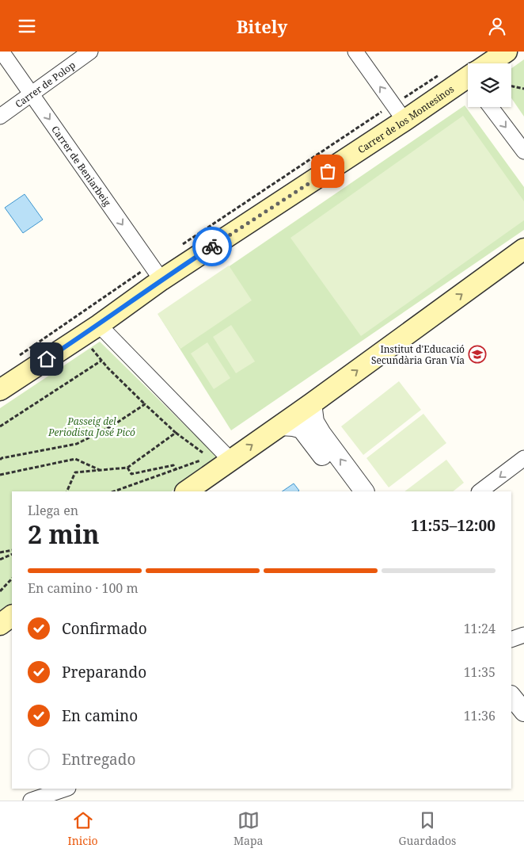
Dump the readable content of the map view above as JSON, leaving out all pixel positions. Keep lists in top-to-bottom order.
{
  "streets": {
    "main road": ["Carrer de los Montesinos"],
    "street": ["Carrer de Polop", "Carrer de Beniarbeig"]
  },
  "crossings": [
    ["Carrer de Polop", "Carrer de Beniarbeig"],
    ["Carrer de los Montesinos", "Carrer de Beniarbeig"]
  ],
  "one_way": ["Carrer de Beniarbeig"],
  "parks": ["Passeig del Periodista José Picó"],
  "places": {
    "school or university": ["Institut d'Educació Secundària Gran Vía"]
  },
  "page": {
    "header": "Bitely",
    "heading": ["2 min", "Llega en", "11:55–12:00"],
    "bar": "En camino · 100 m",
    "list": [
      ["Confirmado", "11:24"],
      ["Preparando", "11:35"],
      ["En camino", "11:36"],
      "Entregado"
    ],
    "tabs": ["Inicio", "Mapa", "Guardados"]
  }
}
